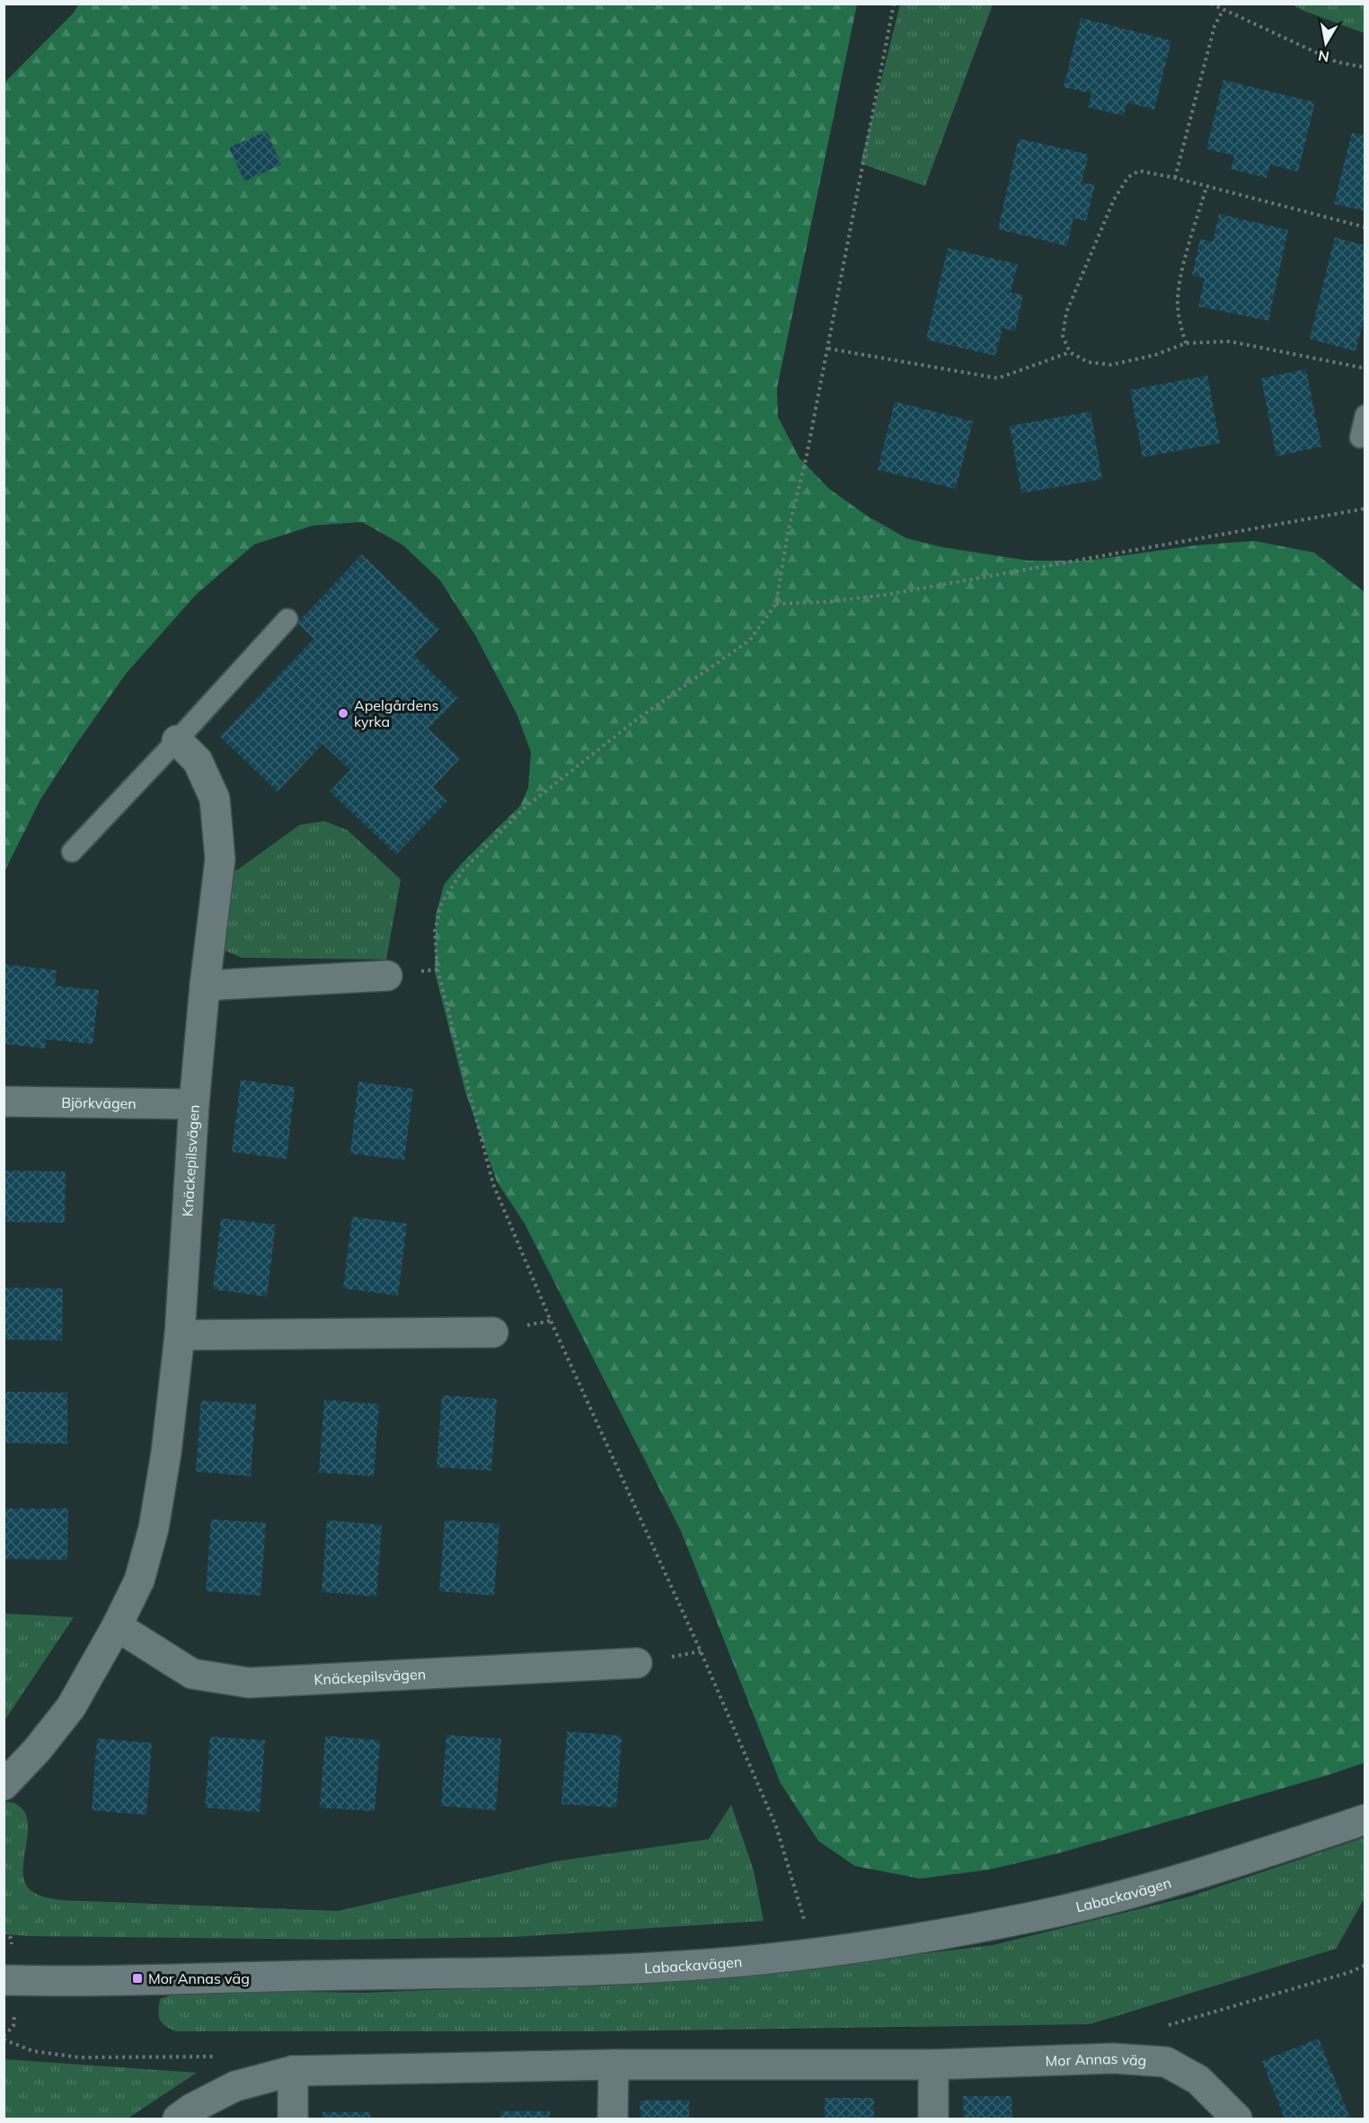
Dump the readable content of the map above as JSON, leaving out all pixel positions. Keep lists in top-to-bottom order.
{
  "streets": {
    "street": [
      "Björkvägen",
      "Knäckepilsvägen",
      "Labackavägen",
      "Mor Annas väg"
    ]
  },
  "crossings": [
    ["Björkvägen", "Knäckepilsvägen"]
  ],
  "places": {
    "other": ["Apelgårdens kyrka"],
    "transit": ["Mor Annas väg"]
  },
  "north": "bottom"
}
